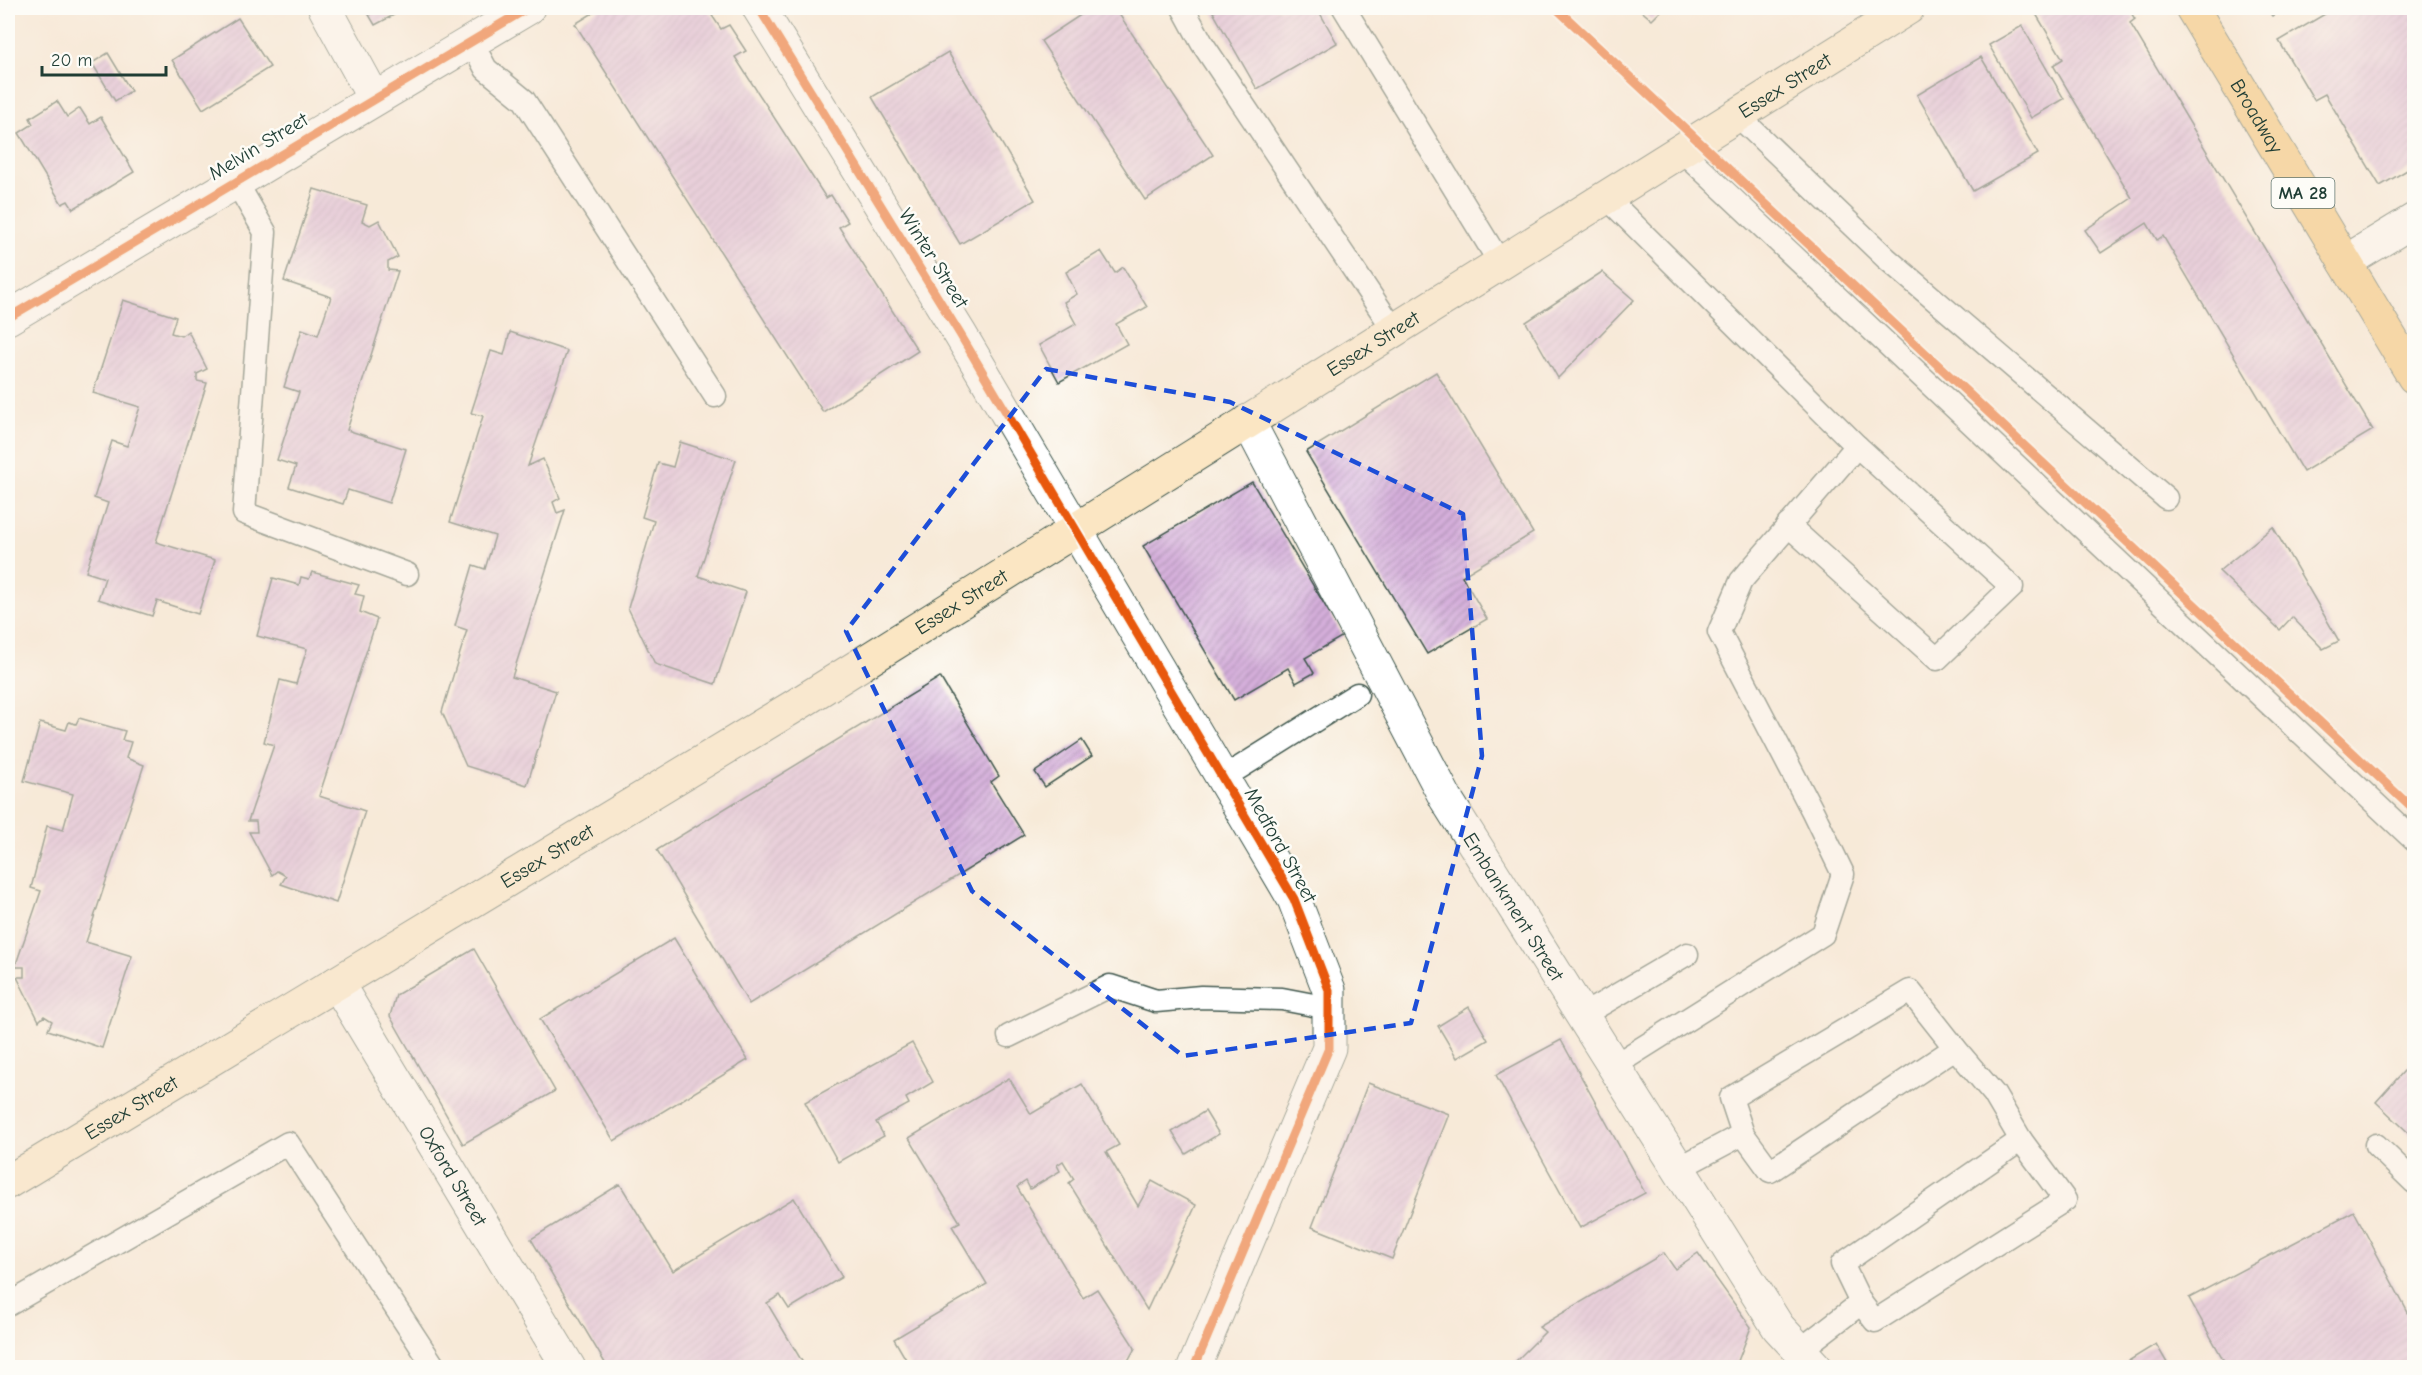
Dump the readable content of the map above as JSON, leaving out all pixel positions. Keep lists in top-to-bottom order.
{
  "streets": {
    "main road": ["Essex Street", "Broadway", "MA 28"],
    "street": [
      "Melvin Street",
      "Winter Street",
      "Medford Street",
      "Embankment Street",
      "Oxford Street"
    ]
  },
  "crossings": [
    ["Essex Street", "Winter Street"],
    ["Essex Street", "Medford Street"],
    ["Essex Street", "Embankment Street"],
    ["Essex Street", "Oxford Street"],
    ["Winter Street", "Medford Street"]
  ],
  "scale_bar": "20 m"
}
